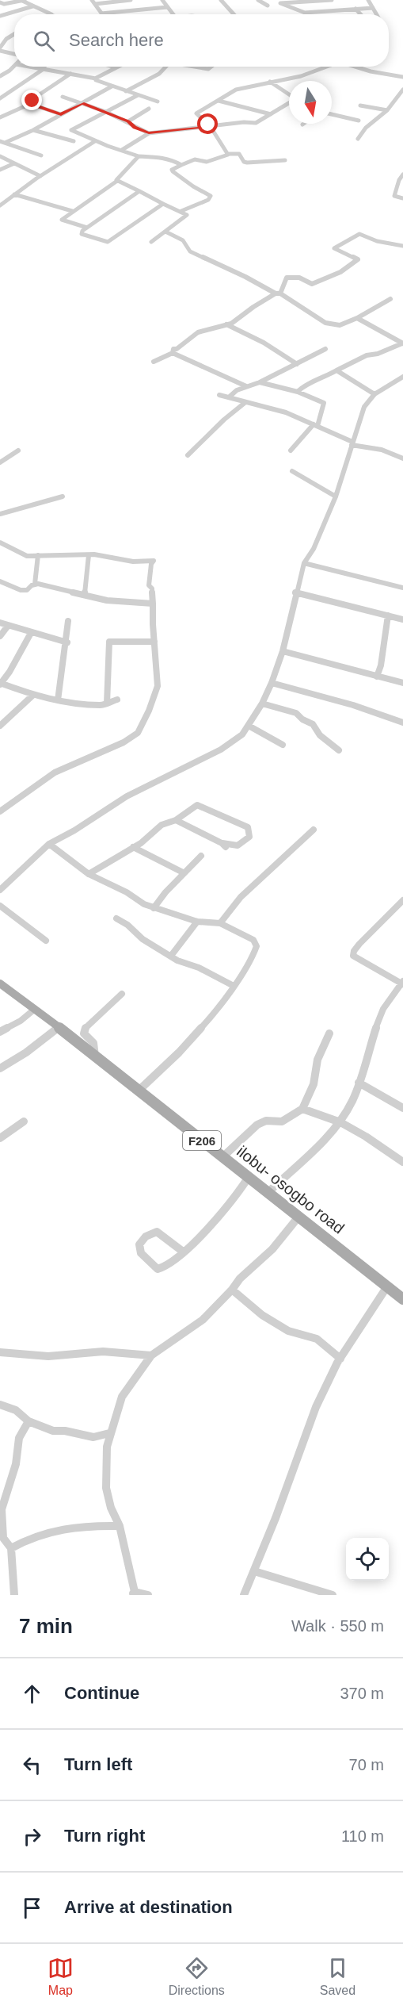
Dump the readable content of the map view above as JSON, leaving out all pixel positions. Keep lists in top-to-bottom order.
{
  "streets": {
    "main road": ["F206", "ilobu- osogbo road"]
  },
  "north": "bottom",
  "page": {
    "search": "Search here",
    "heading": ["7 min", "Walk · 550 m"],
    "list": [
      ["Continue", "370 m"],
      ["Turn left", "70 m"],
      ["Turn right", "110 m"],
      "Arrive at destination"
    ],
    "nav": ["Map", "Directions", "Saved"]
  }
}
